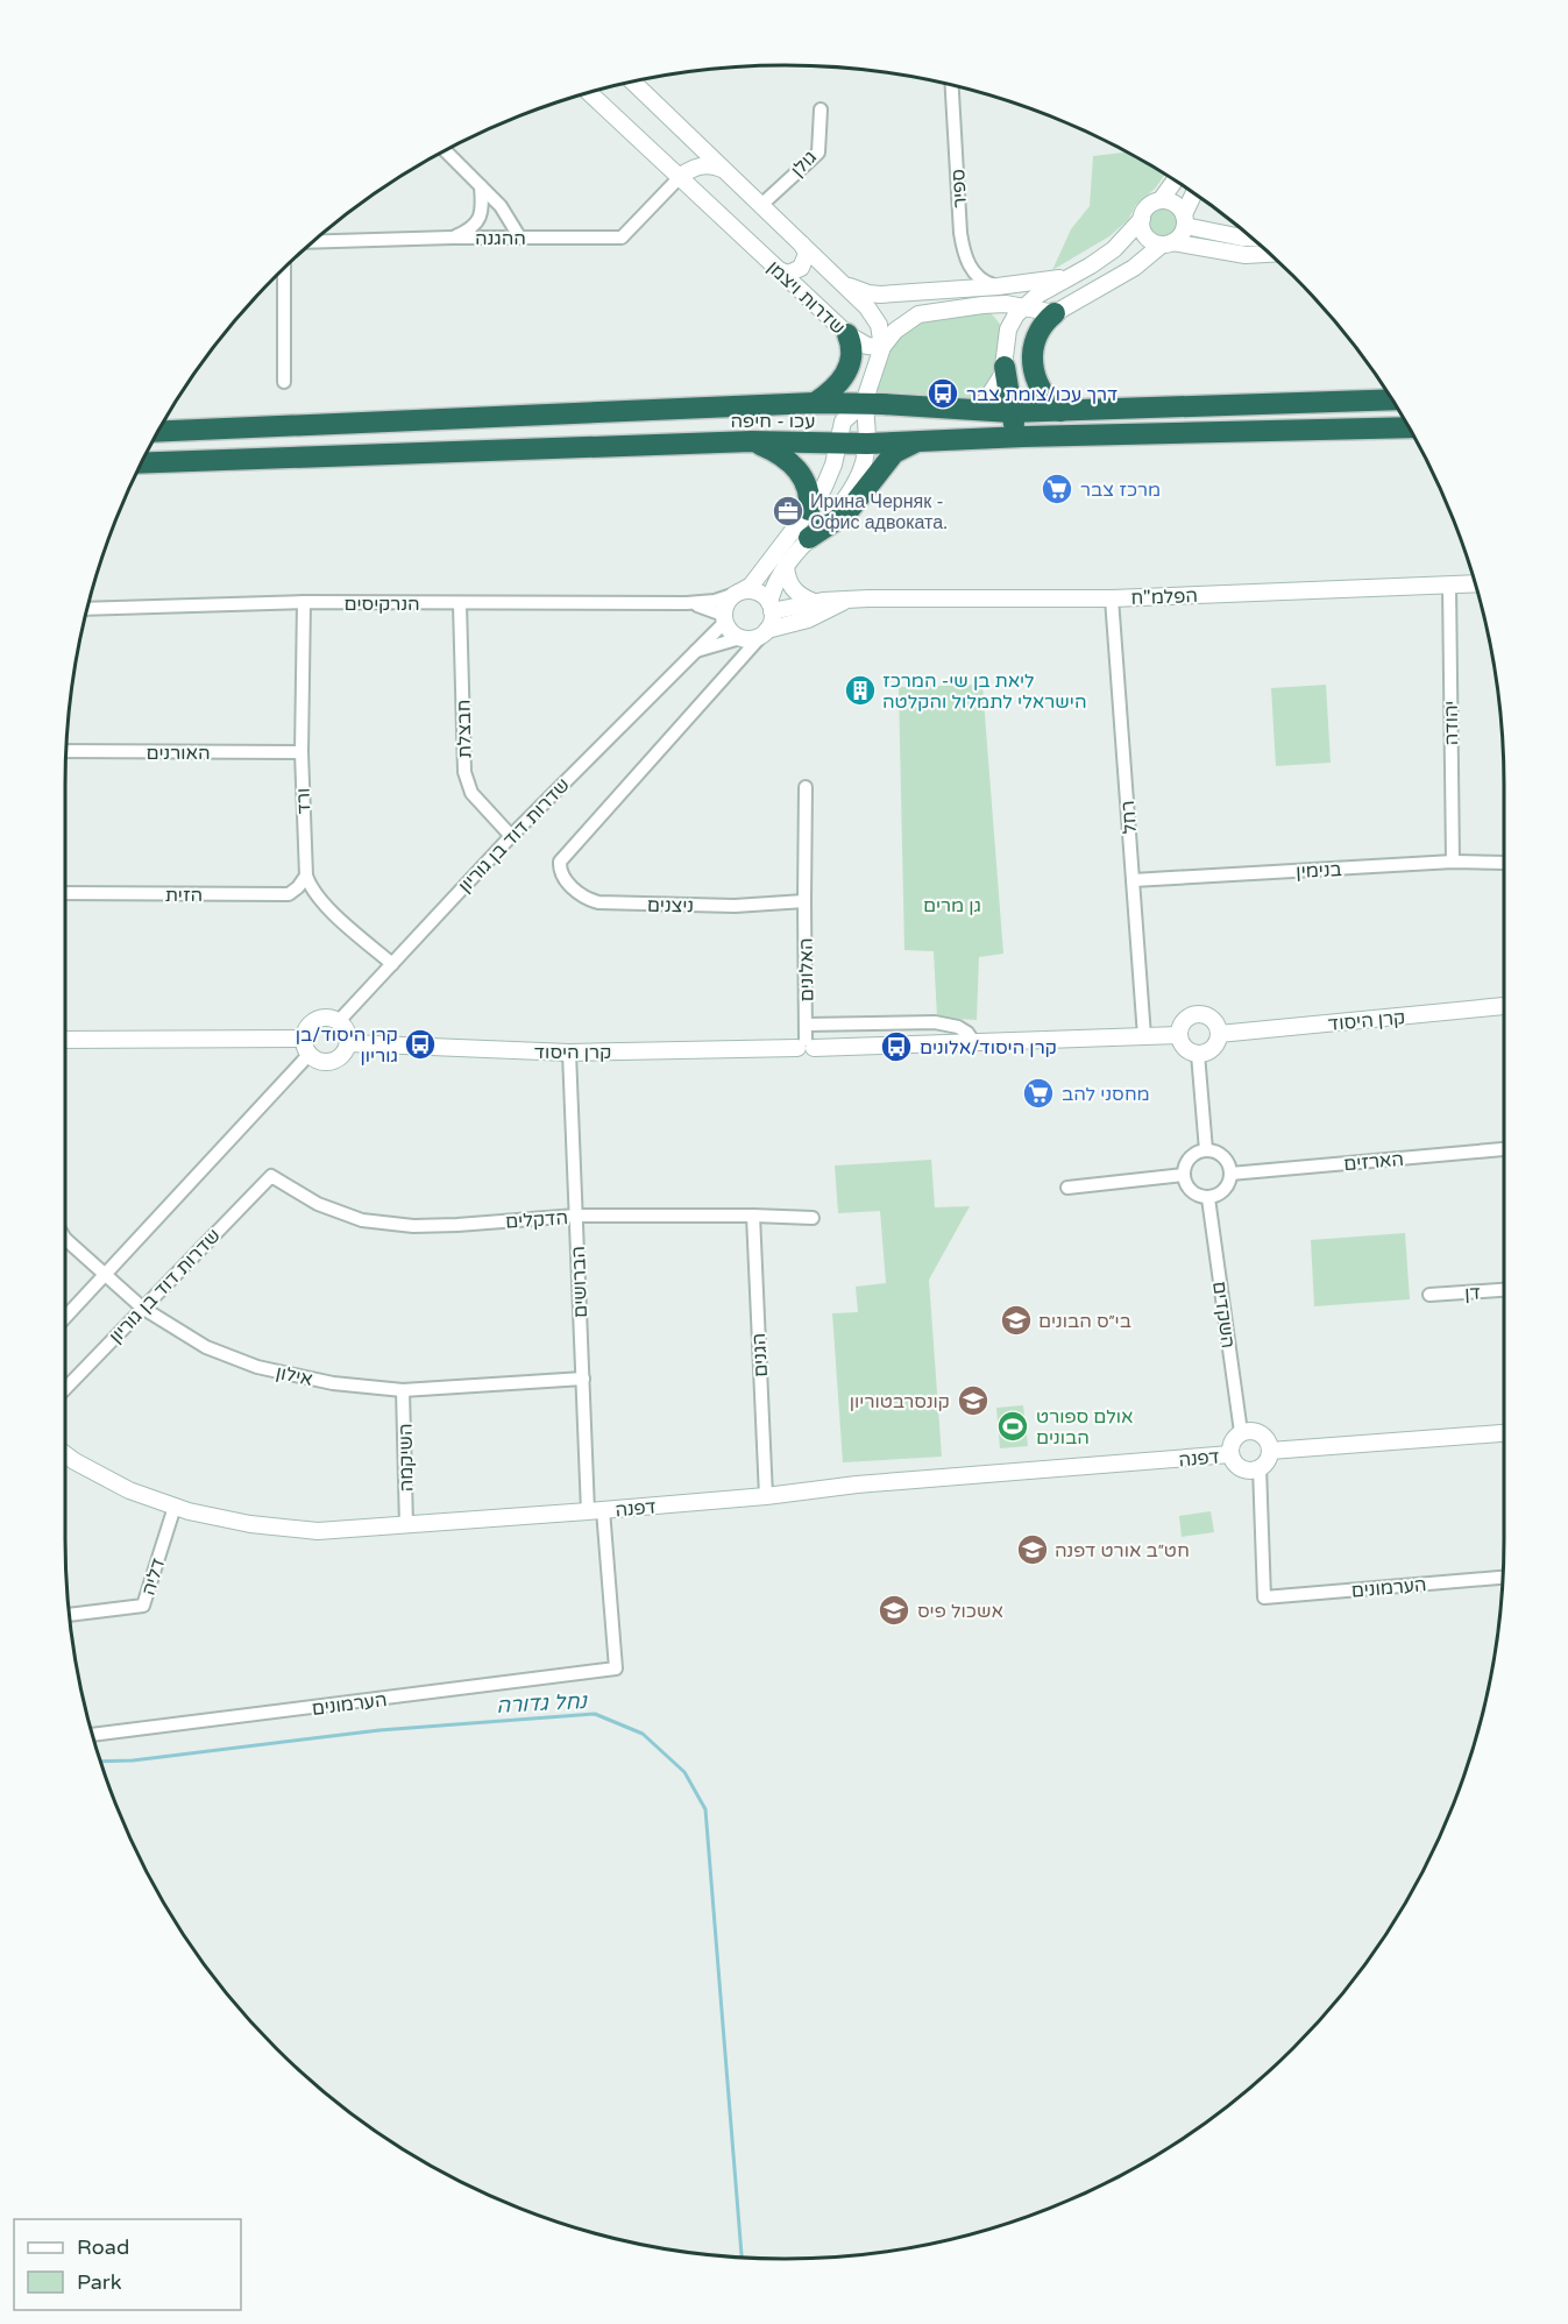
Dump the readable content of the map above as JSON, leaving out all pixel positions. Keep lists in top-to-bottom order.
{
  "streets": {
    "highway": ["עכו - חיפה"],
    "street": [
      "גולן",
      "ספיר",
      "ההגנה",
      "שדרות ויצמן",
      "הפלמ\"ח",
      "הנרקיסים",
      "יהודה",
      "חבצלת",
      "האורנים",
      "ורד",
      "רחל",
      "שדרות דוד בן גוריון",
      "בנימין",
      "הזית",
      "ניצנים",
      "האלונים",
      "קרן היסוד",
      "הארזים",
      "הדקלים",
      "הברושים",
      "דן",
      "השקדים",
      "הגנים",
      "אילון",
      "השיקמה",
      "דפנה",
      "דליה",
      "הערמונים"
    ]
  },
  "crossings": [
    ["גולן", "שדרות ויצמן"],
    ["ההגנה", "שדרות ויצמן"],
    ["הפלמ\"ח", "הנרקיסים"],
    ["הפלמ\"ח", "יהודה"],
    ["הפלמ\"ח", "רחל"],
    ["הפלמ\"ח", "שדרות דוד בן גוריון"],
    ["הפלמ\"ח", "ניצנים"],
    ["הנרקיסים", "חבצלת"],
    ["הנרקיסים", "ורד"],
    ["הנרקיסים", "שדרות דוד בן גוריון"],
    ["הנרקיסים", "ניצנים"],
    ["יהודה", "בנימין"],
    ["חבצלת", "שדרות דוד בן גוריון"],
    ["האורנים", "ורד"],
    ["ורד", "הזית"],
    ["רחל", "בנימין"],
    ["רחל", "קרן היסוד"],
    ["שדרות דוד בן גוריון", "ניצנים"],
    ["שדרות דוד בן גוריון", "קרן היסוד"],
    ["שדרות דוד בן גוריון", "הדקלים"],
    ["שדרות דוד בן גוריון", "אילון"],
    ["ניצנים", "האלונים"],
    ["האלונים", "קרן היסוד"],
    ["קרן היסוד", "הברושים"],
    ["הארזים", "השקדים"],
    ["הדקלים", "הברושים"],
    ["הדקלים", "הגנים"],
    ["הברושים", "אילון"],
    ["הברושים", "דפנה"],
    ["הברושים", "הערמונים"],
    ["השקדים", "דפנה"],
    ["השקדים", "הערמונים"],
    ["הגנים", "דפנה"],
    ["אילון", "השיקמה"],
    ["השיקמה", "דפנה"],
    ["דפנה", "דליה"],
    ["דפנה", "הערמונים"]
  ],
  "water": ["נחל גדורה"],
  "parks": ["גן מרים"],
  "places": {
    "bus stop": ["דרך עכו/צומת צבר", "קרן היסוד/בן גוריון", "קרן היסוד/אלונים"],
    "supermarket": ["מרכז צבר", "מחסני להב"],
    "office": ["Ирина Черняк - Офис адвоката."],
    "building": ["ליאת בן שי- המרכז הישראלי לתמלול והקלטה"],
    "school or university": [
      "בי״ס הבונים",
      "קונסרבטוריון",
      "חט״ב אורט דפנה",
      "אשכול פיס"
    ],
    "sports": ["אולם ספורט הבונים"]
  },
  "legend": ["Road", "Park"]
}
